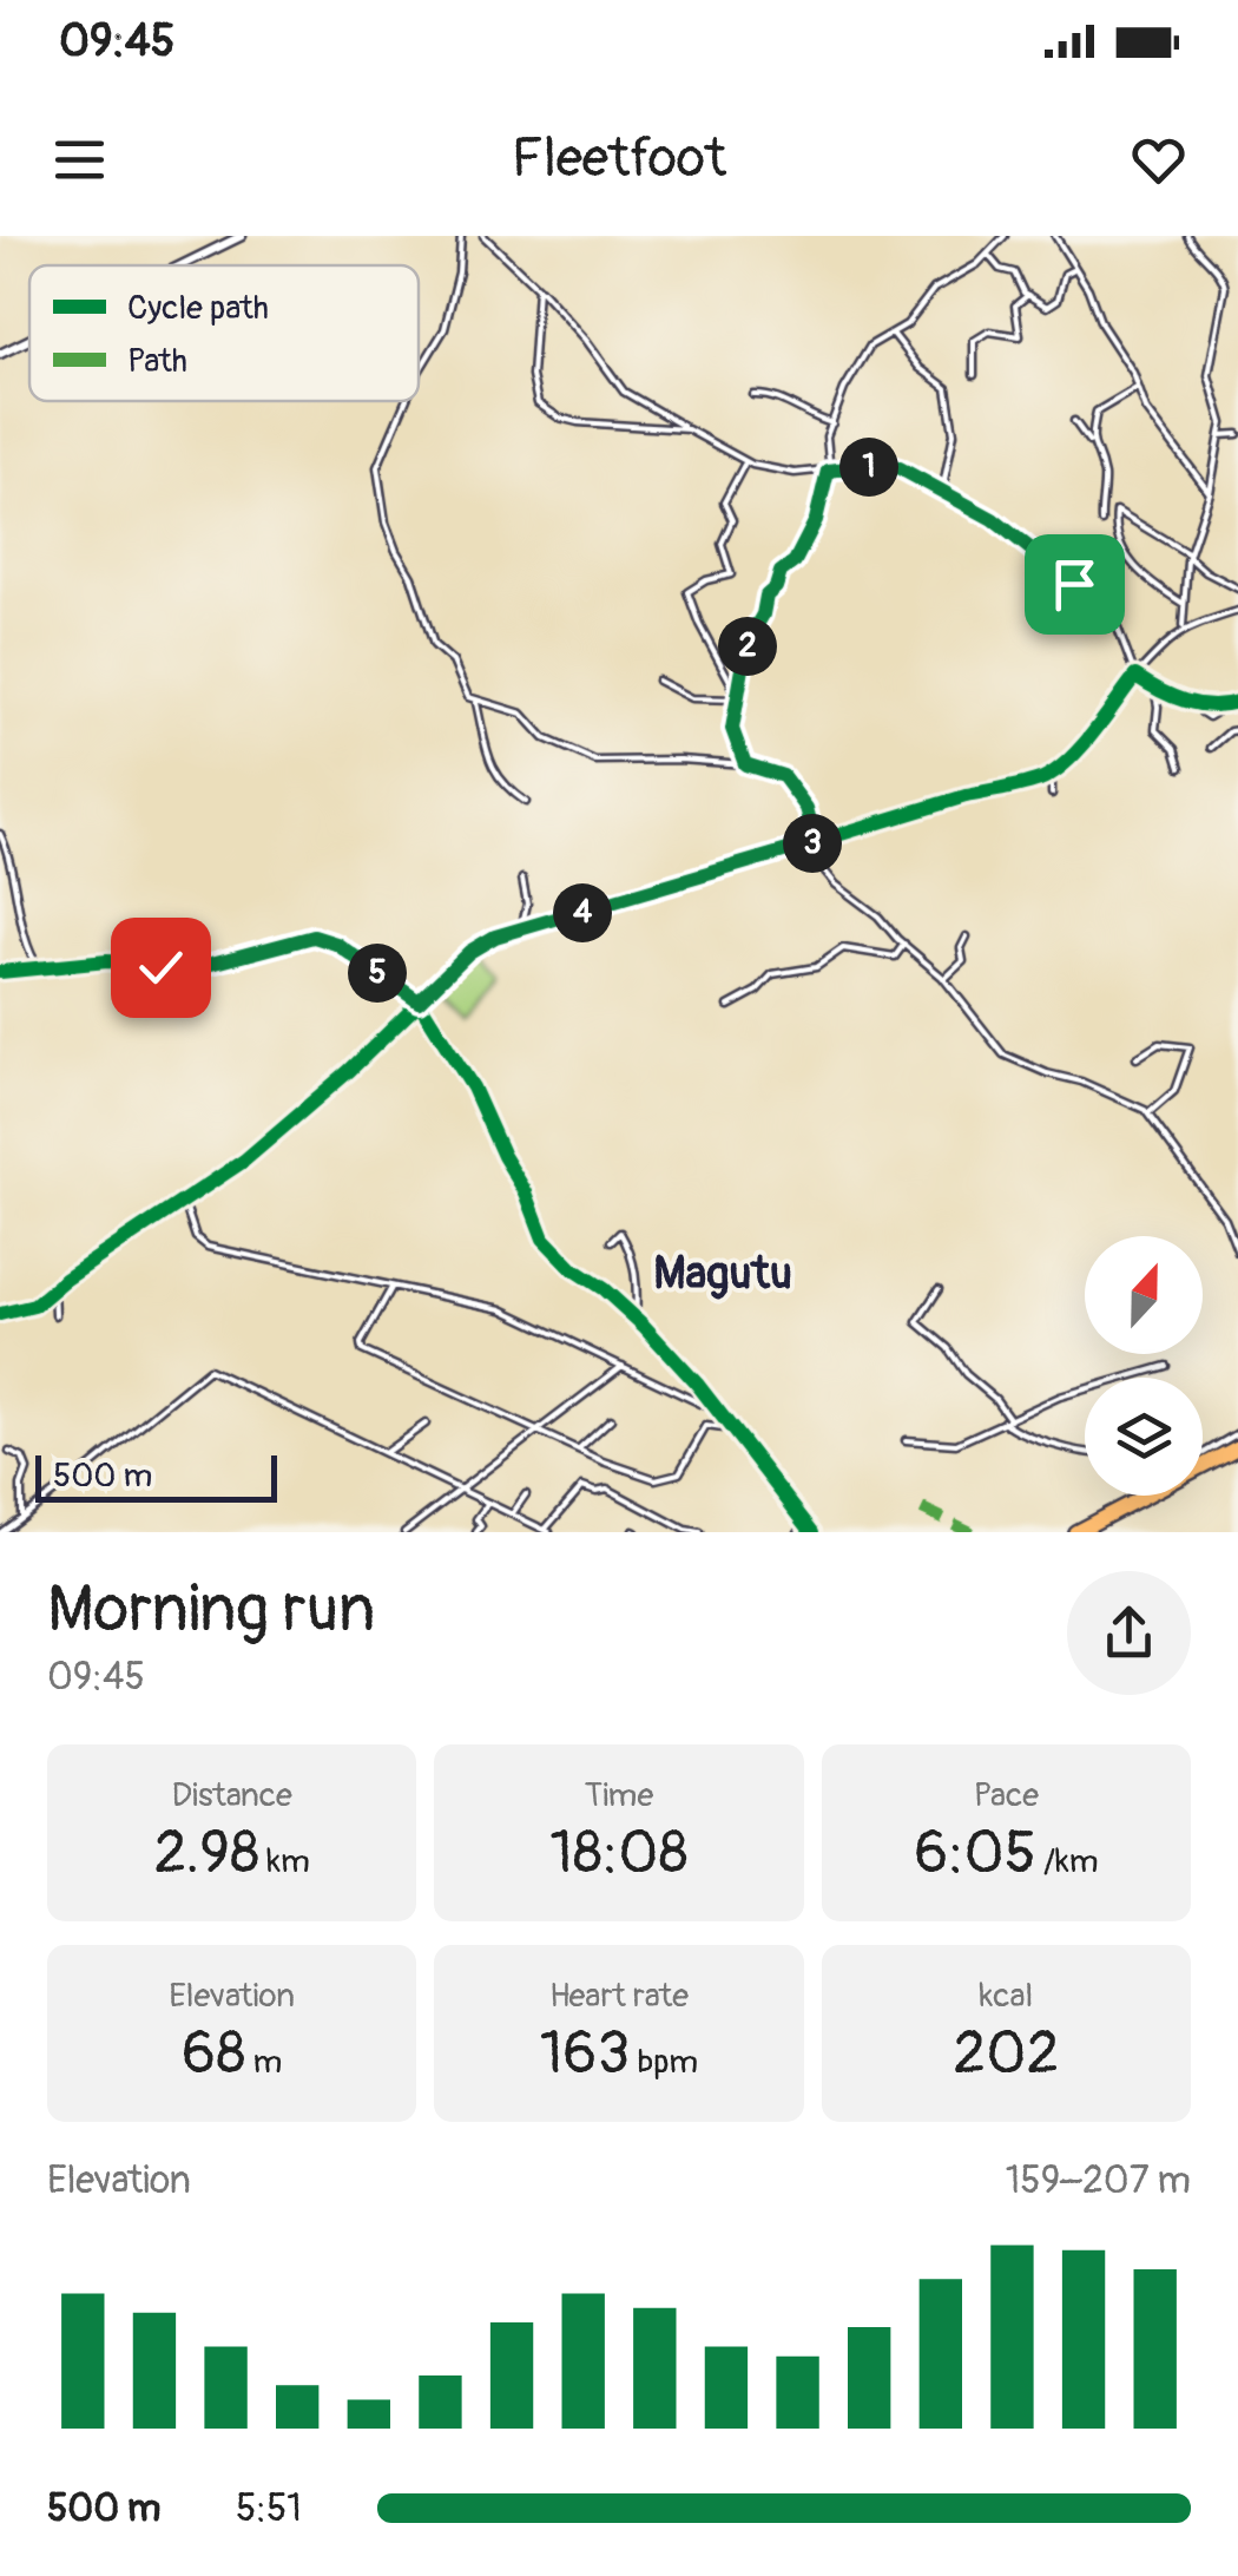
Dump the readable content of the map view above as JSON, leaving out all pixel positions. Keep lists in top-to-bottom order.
{
  "districts": ["Magutu"],
  "legend": ["Cycle path", "Path"],
  "scale_bar": "500 m",
  "north": "top",
  "page": {
    "status": "09:45",
    "header": "Fleetfoot",
    "pins": [
      "1",
      "2",
      "3",
      "4",
      "5"
    ],
    "scale": "500 m",
    "heading": ["Morning run", "09:45"],
    "stats": [
      ["Distance", "2.98 km"],
      ["Time", "18:08"],
      ["Pace", "6:05 /km"],
      ["Elevation", "68 m"],
      ["Heart rate", "163 bpm"],
      ["kcal", "202"]
    ],
    "chart": ["Elevation", "159–207 m"],
    "list": [
      {
        "name": "500 m",
        "note": "5:51"
      }
    ]
  }
}
